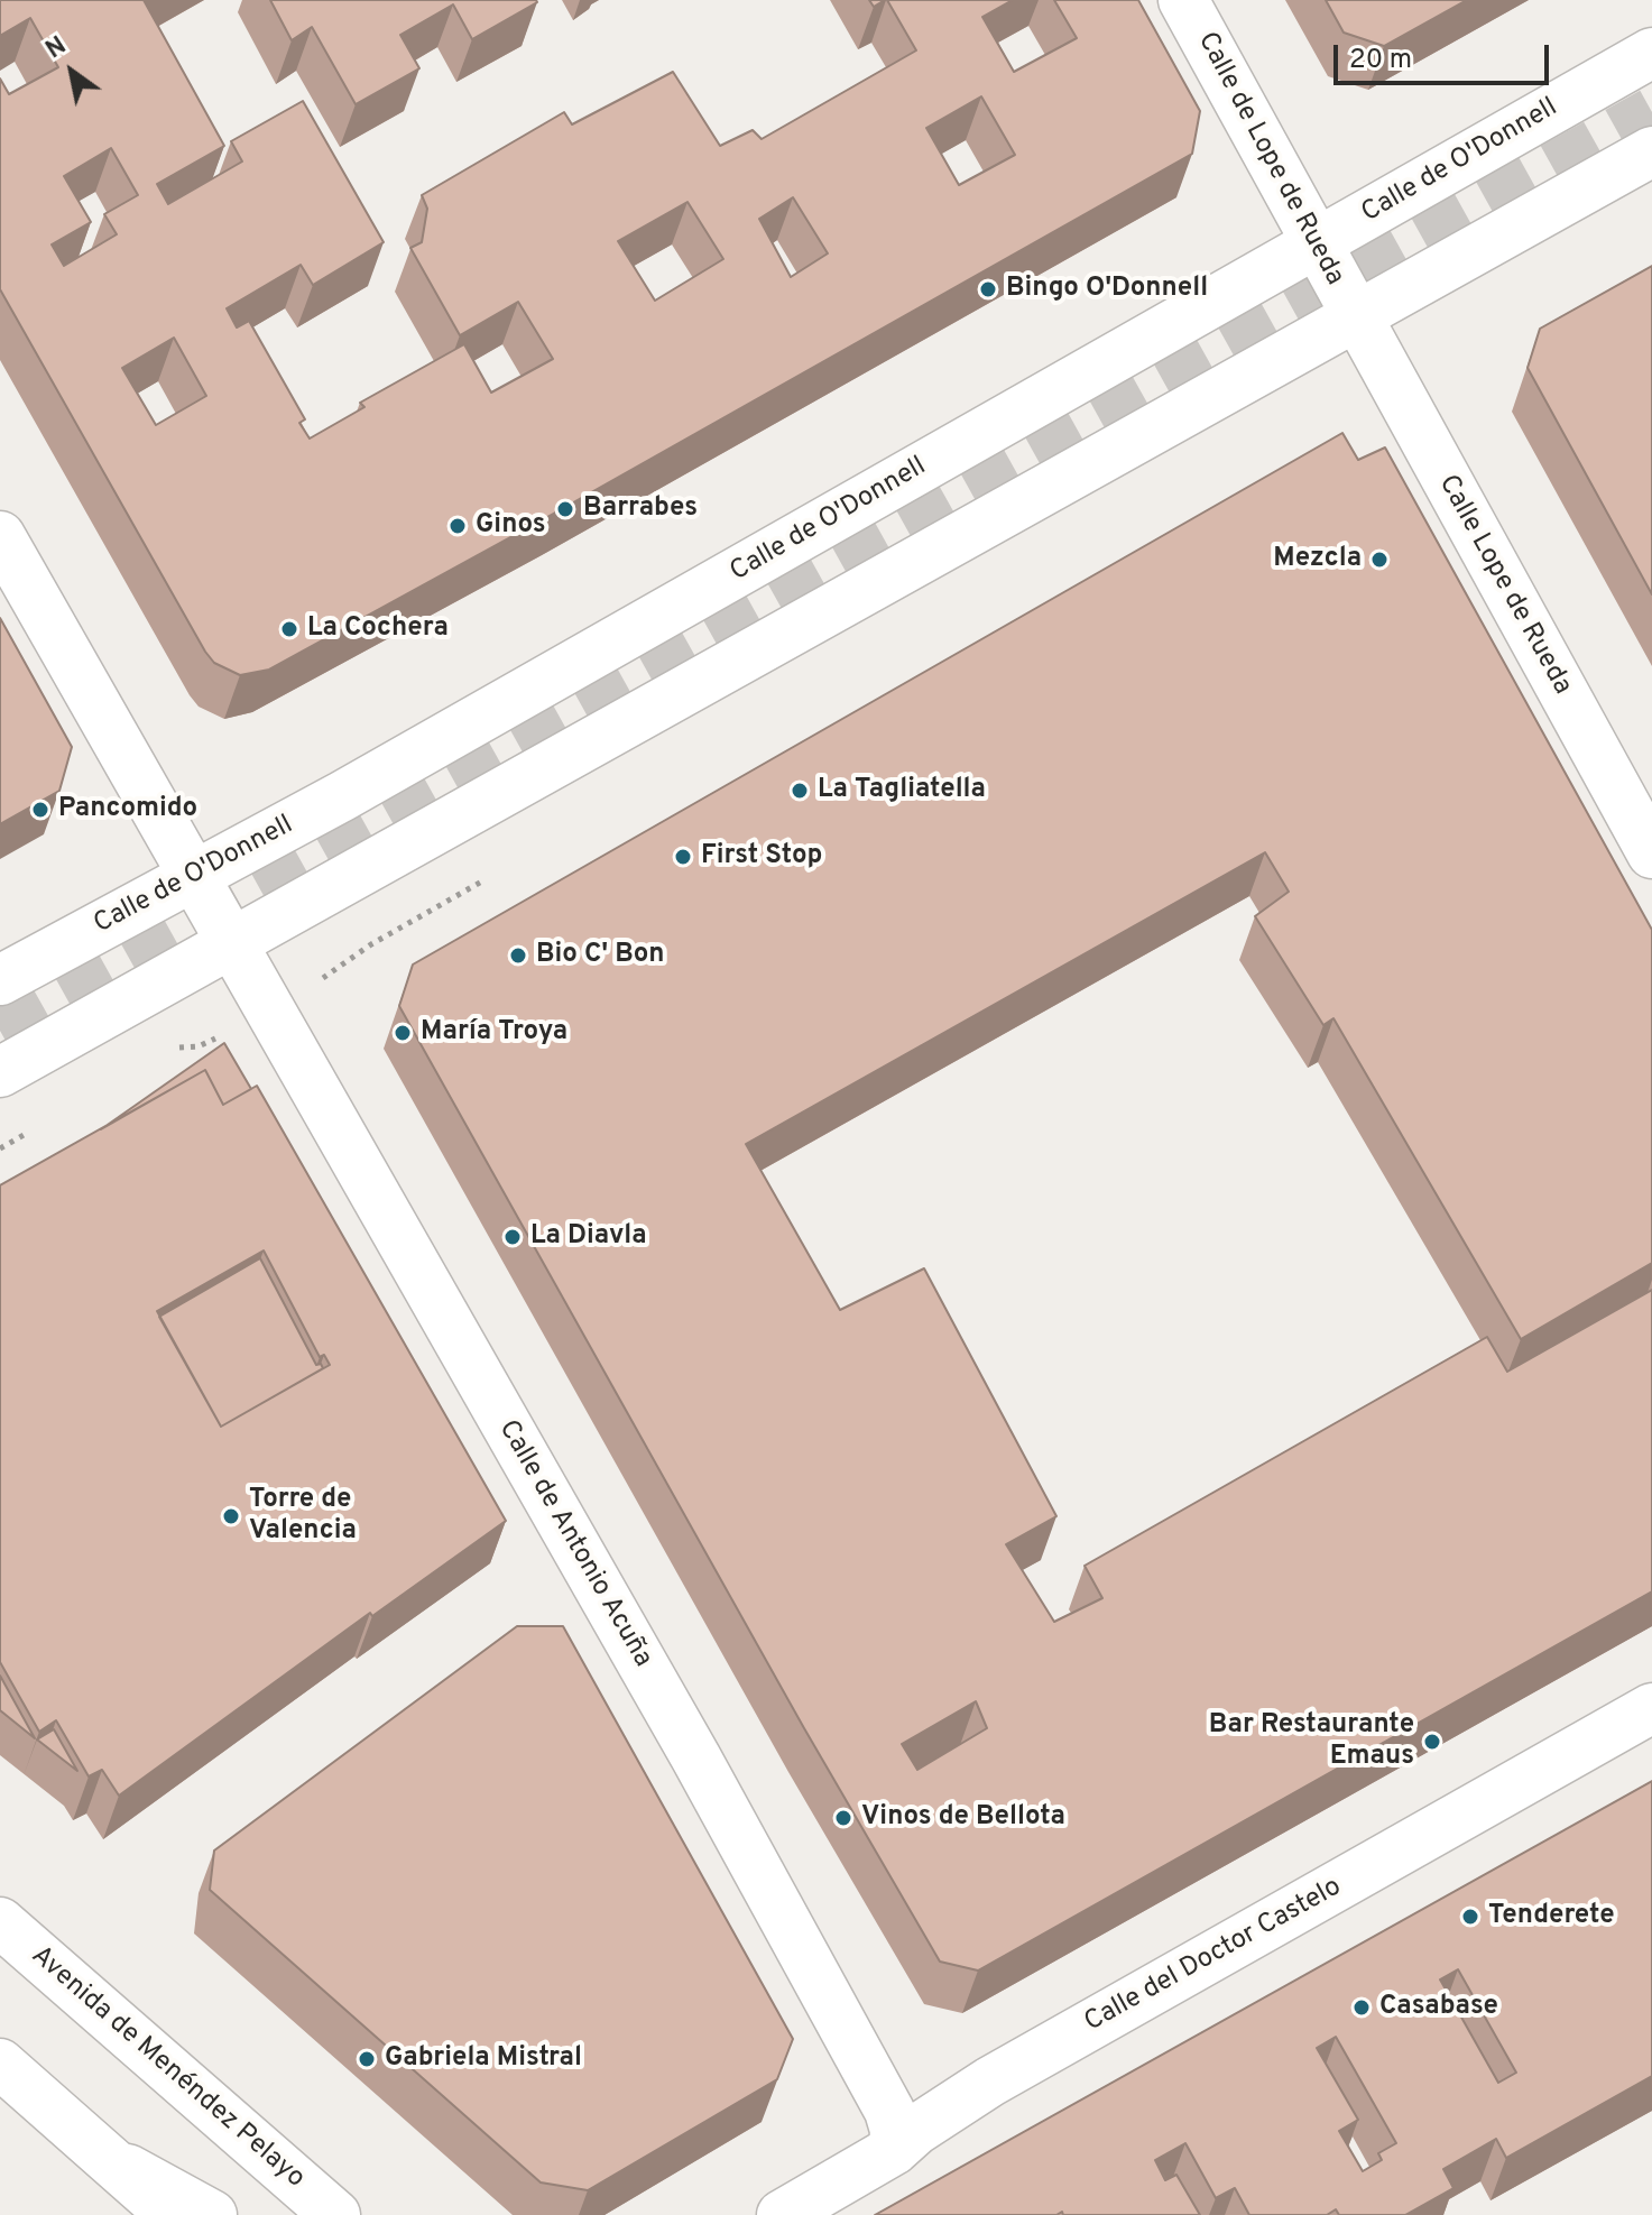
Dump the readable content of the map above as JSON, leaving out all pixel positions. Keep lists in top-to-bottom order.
{
  "streets": {
    "main road": [
      "Calle de Lope de Rueda",
      "Calle de O'Donnell",
      "Calle Lope de Rueda",
      "Calle de Antonio Acuña",
      "Calle del Doctor Castelo",
      "Avenida de Menéndez Pelayo"
    ]
  },
  "crossings": [
    ["Calle de Lope de Rueda", "Calle de O'Donnell"],
    ["Calle de Lope de Rueda", "Calle Lope de Rueda"],
    ["Calle de O'Donnell", "Calle de Antonio Acuña"],
    ["Calle de Antonio Acuña", "Calle del Doctor Castelo"]
  ],
  "places": [
    "Bingo O'Donnell",
    "Barrabes",
    "Ginos",
    "Mezcla",
    "La Cochera",
    "La Tagliatella",
    "Pancomido",
    "First Stop",
    "Bio C' Bon",
    "María Troya",
    "La Diavla",
    "Torre de Valencia",
    "Bar Restaurante Emaus",
    "Vinos de Bellota",
    "Tenderete",
    "Casabase",
    "Gabriela Mistral"
  ],
  "scale_bar": "20 m",
  "north": "top left"
}
